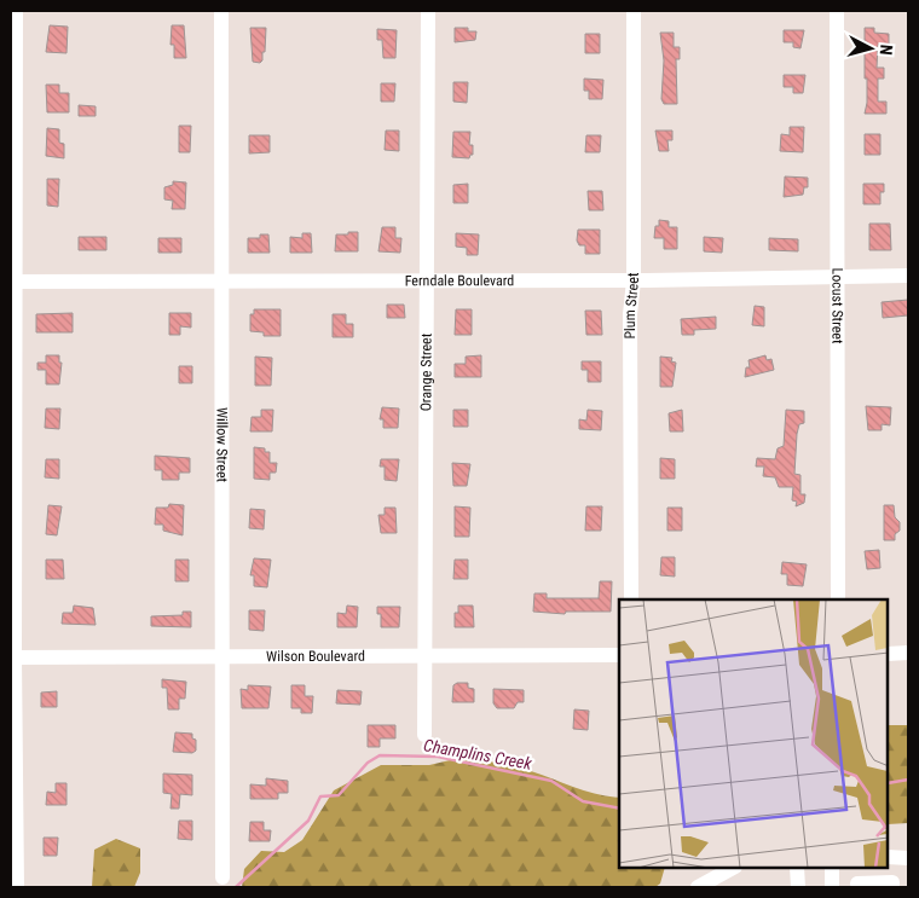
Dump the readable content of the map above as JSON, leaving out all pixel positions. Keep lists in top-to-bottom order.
{
  "streets": {
    "street": [
      "Ferndale Boulevard",
      "Plum Street",
      "Locust Street",
      "Orange Street",
      "Willow Street",
      "Wilson Boulevard"
    ]
  },
  "crossings": [
    ["Ferndale Boulevard", "Plum Street"],
    ["Ferndale Boulevard", "Locust Street"],
    ["Ferndale Boulevard", "Orange Street"],
    ["Ferndale Boulevard", "Willow Street"],
    ["Orange Street", "Wilson Boulevard"],
    ["Willow Street", "Wilson Boulevard"]
  ],
  "water": ["Champlins Creek"],
  "north": "right"
}
